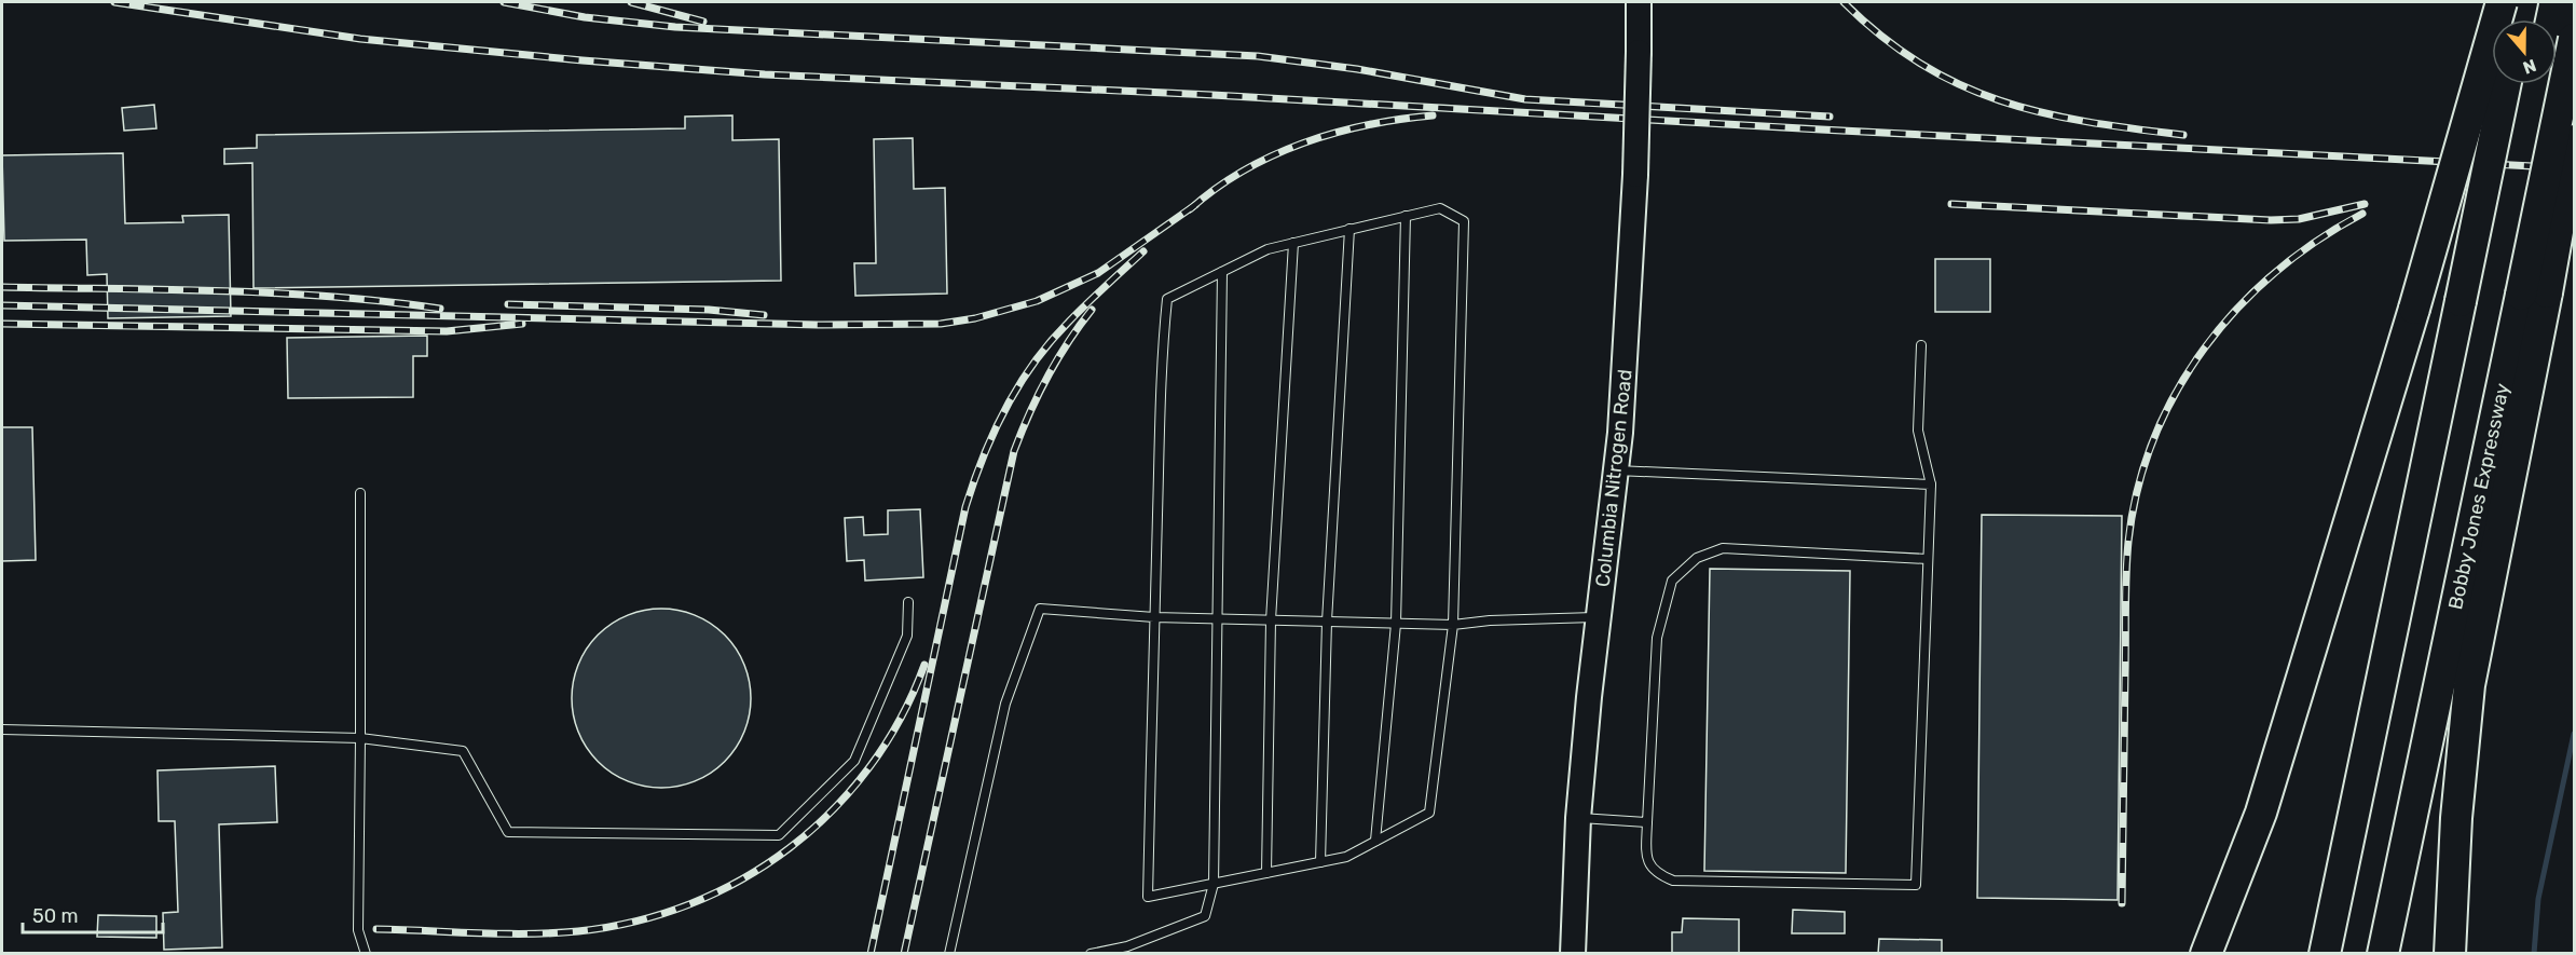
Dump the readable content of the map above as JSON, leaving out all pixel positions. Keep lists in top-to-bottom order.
{
  "streets": {
    "highway": ["Bobby Jones Expressway"],
    "street": ["Columbia Nitrogen Road"]
  },
  "scale_bar": "50 m",
  "north": "bottom"
}
